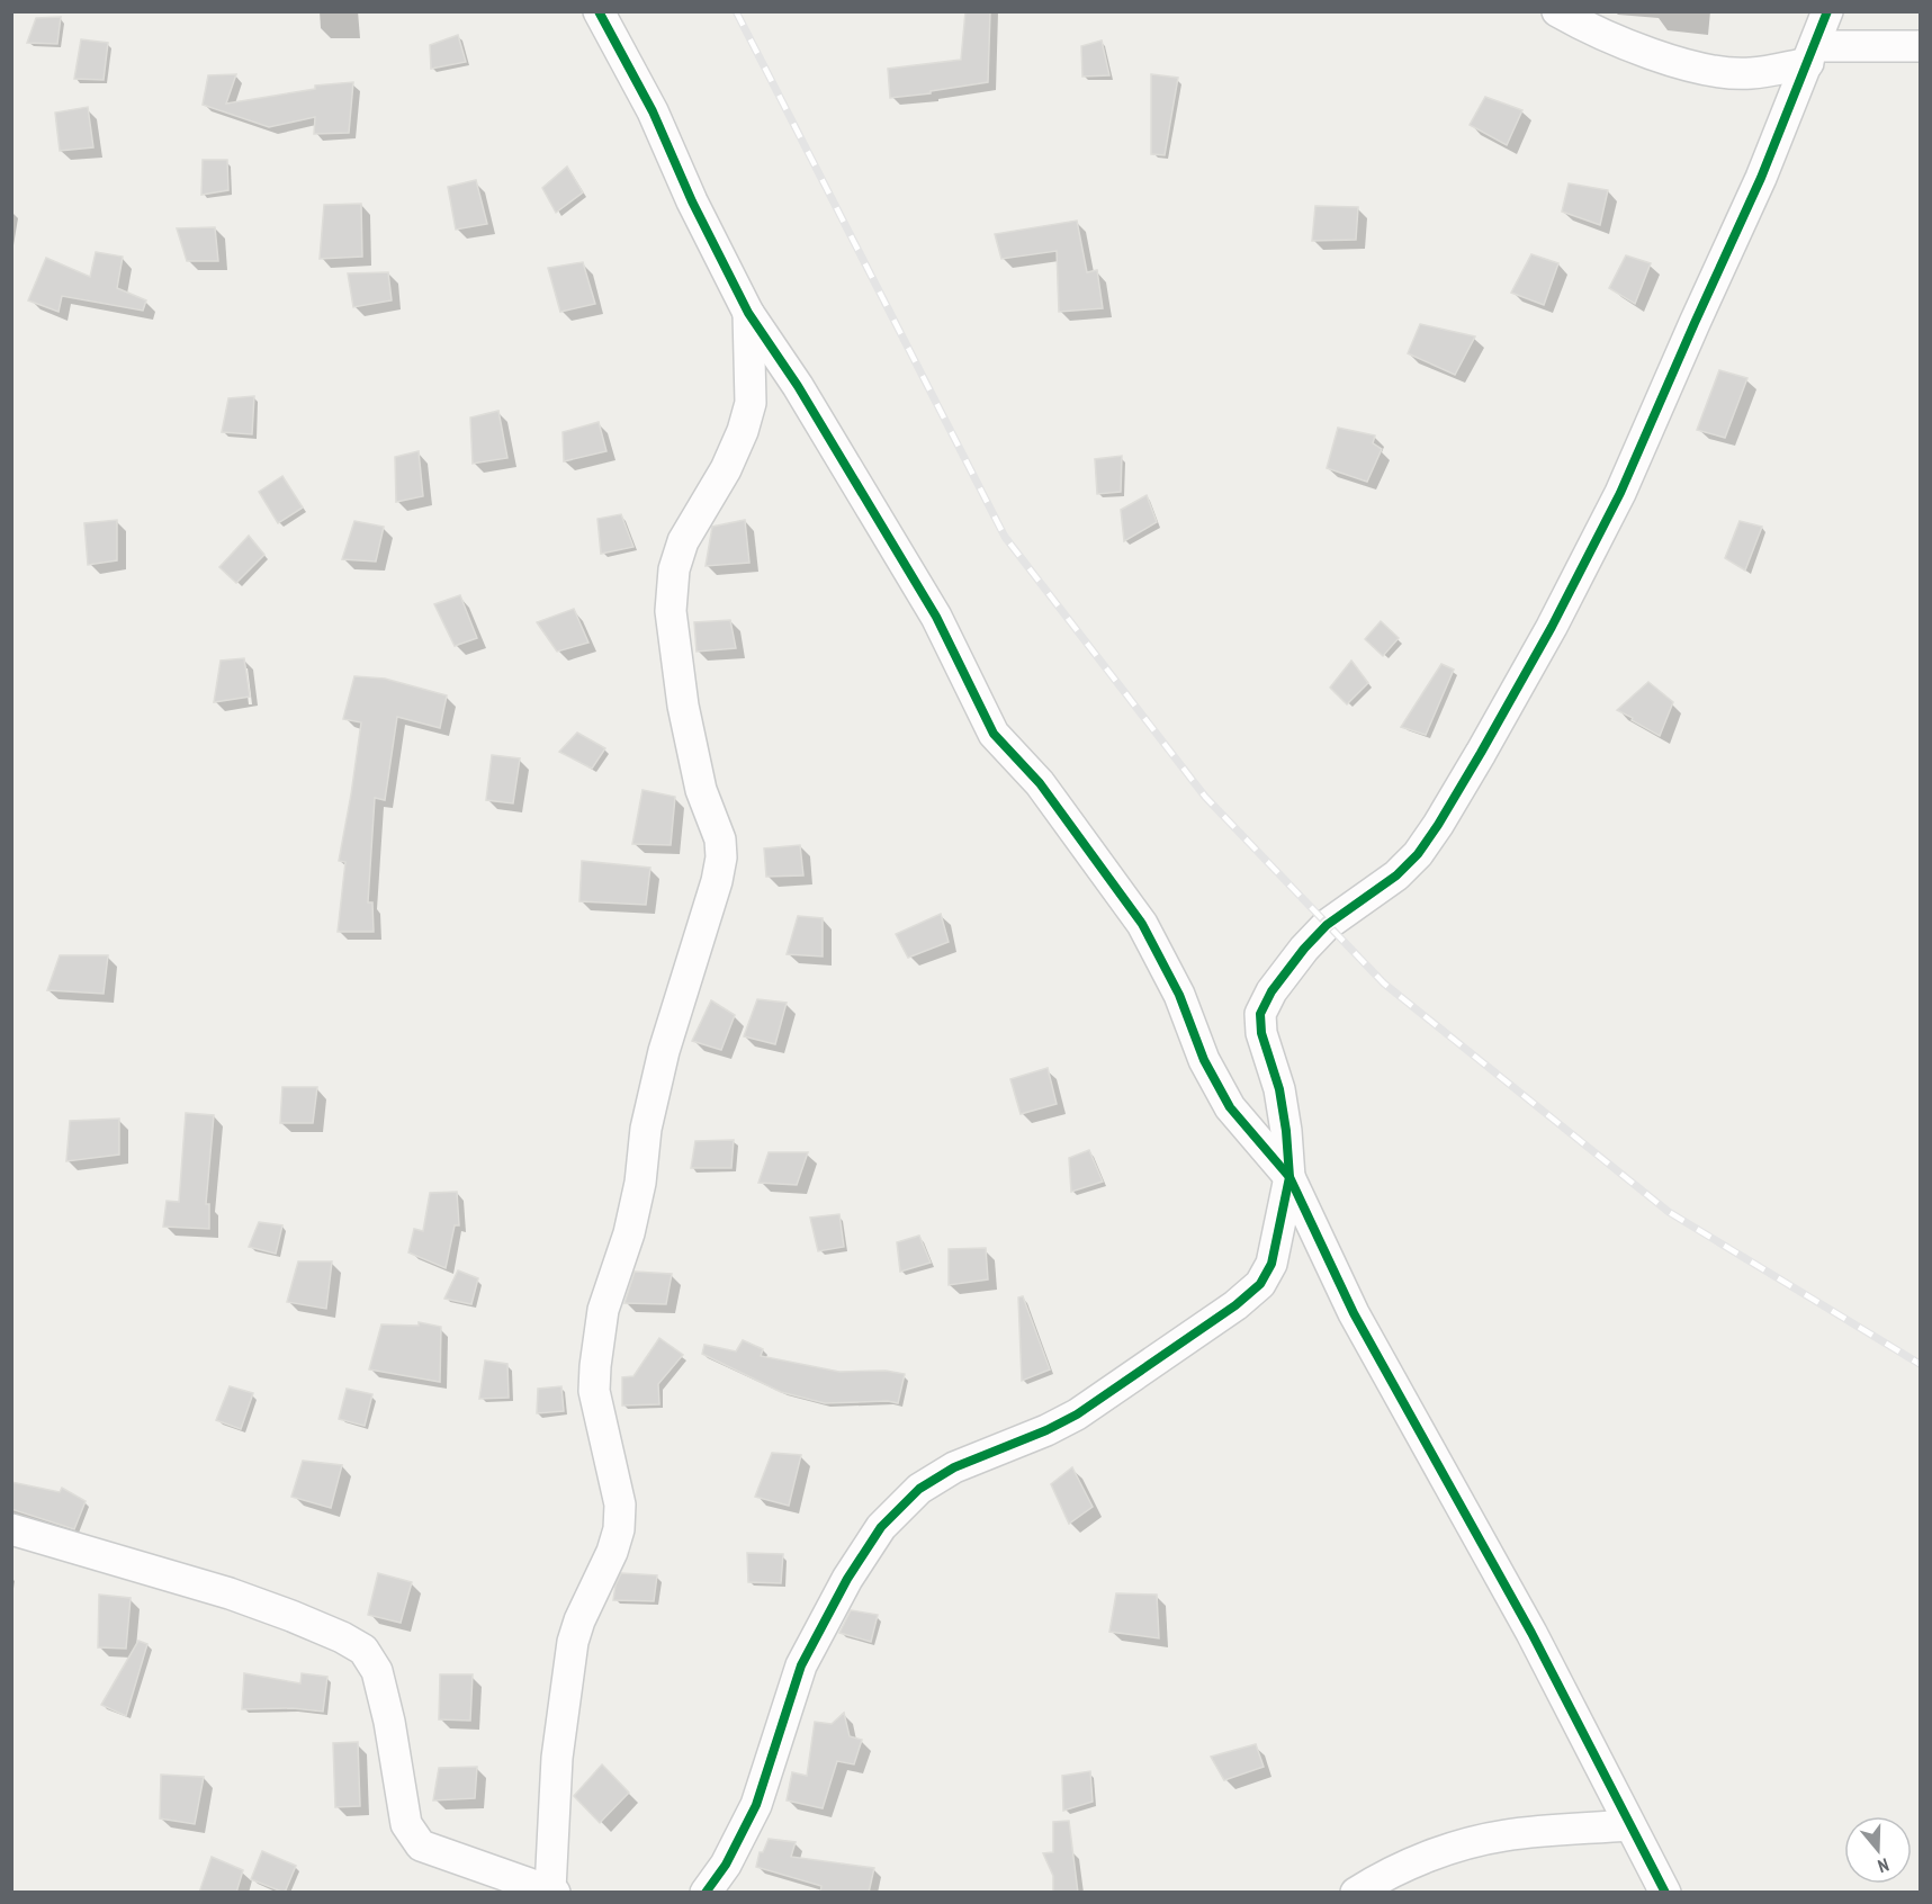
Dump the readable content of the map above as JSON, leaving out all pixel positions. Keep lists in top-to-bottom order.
{
  "north": "bottom"
}
